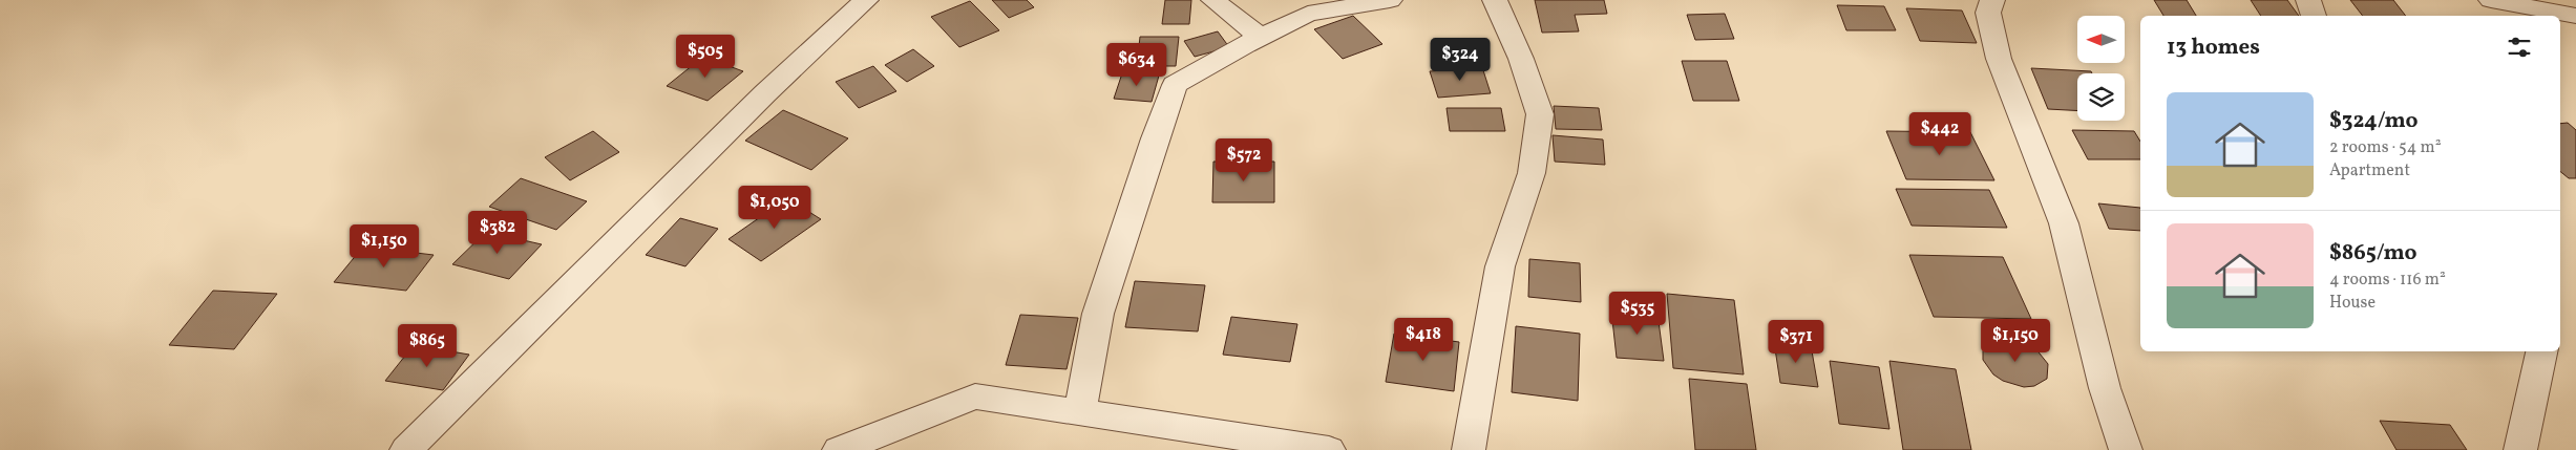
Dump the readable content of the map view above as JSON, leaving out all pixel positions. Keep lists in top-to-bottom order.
{
  "north": "left",
  "page": {
    "heading": "13 homes",
    "price": [
      "$505",
      "$324",
      "$634",
      "$442",
      "$572",
      "$1,050",
      "$382",
      "$1,150",
      "$535",
      "$418",
      "$1,150",
      "$371",
      "$865"
    ],
    "list": [
      {
        "name": "$324/mo",
        "note": "2 rooms · 54 m² · Apartment"
      },
      {
        "name": "$865/mo",
        "note": "4 rooms · 116 m² · House"
      }
    ]
  }
}
